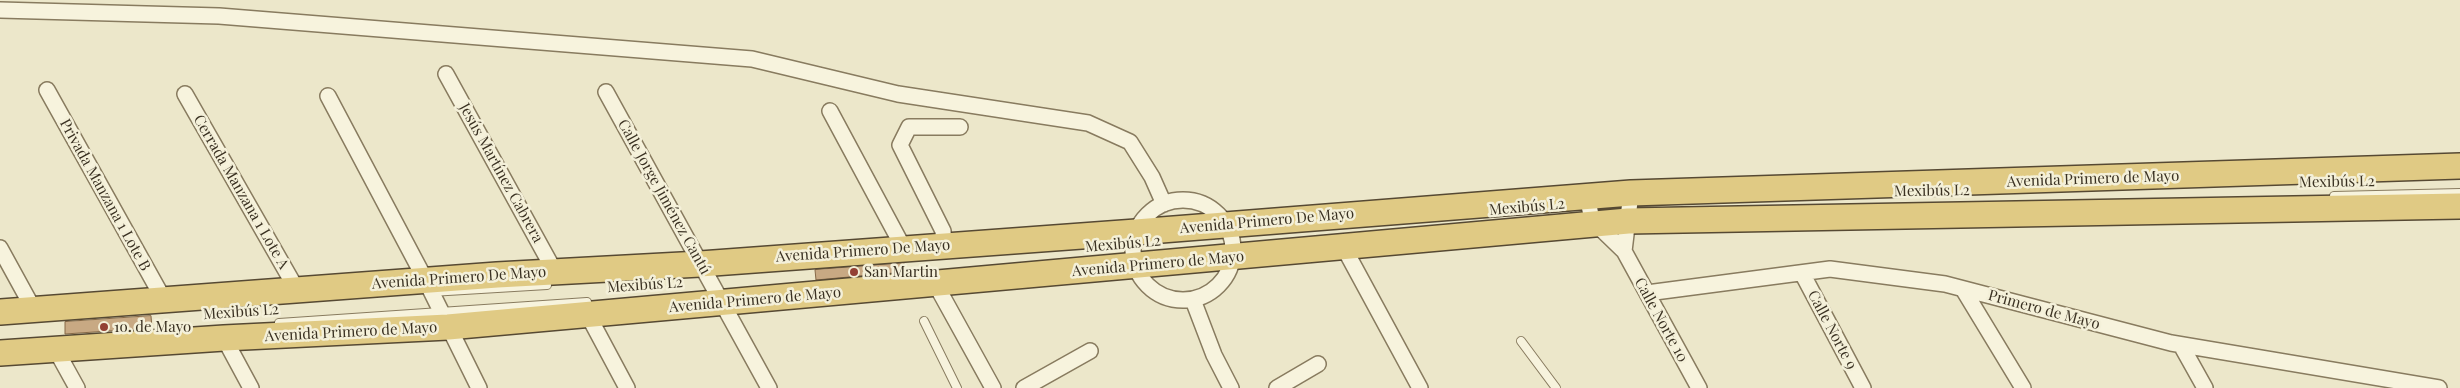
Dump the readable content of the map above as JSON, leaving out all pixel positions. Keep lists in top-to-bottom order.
{
  "streets": {
    "highway": ["Avenida Primero de Mayo", "Avenida Primero De Mayo"],
    "street": [
      "Jesús Martínez Cabrera",
      "Cerrada Manzana 1 Lote A",
      "Privada Manzana 1 Lote B",
      "Calle Jorge Jiménez Cantú",
      "Primero de Mayo",
      "Calle Norte 10",
      "Calle Norte 9"
    ],
    "lane": ["Mexibús L2"]
  },
  "crossings": [
    ["Jesús Martínez Cabrera", "Avenida Primero De Mayo"],
    ["Avenida Primero de Mayo", "Mexibús L2"],
    ["Avenida Primero de Mayo", "Calle Jorge Jiménez Cantú"],
    ["Avenida Primero de Mayo", "Avenida Primero De Mayo"],
    ["Avenida Primero de Mayo", "Calle Norte 10"],
    ["Mexibús L2", "Calle Jorge Jiménez Cantú"],
    ["Mexibús L2", "Avenida Primero De Mayo"],
    ["Cerrada Manzana 1 Lote A", "Avenida Primero De Mayo"],
    ["Privada Manzana 1 Lote B", "Avenida Primero De Mayo"],
    ["Calle Jorge Jiménez Cantú", "Avenida Primero De Mayo"],
    ["Avenida Primero De Mayo", "Calle Norte 10"],
    ["Primero de Mayo", "Calle Norte 10"],
    ["Primero de Mayo", "Calle Norte 9"]
  ],
  "places": ["San Martin", "1o. de Mayo"]
}
